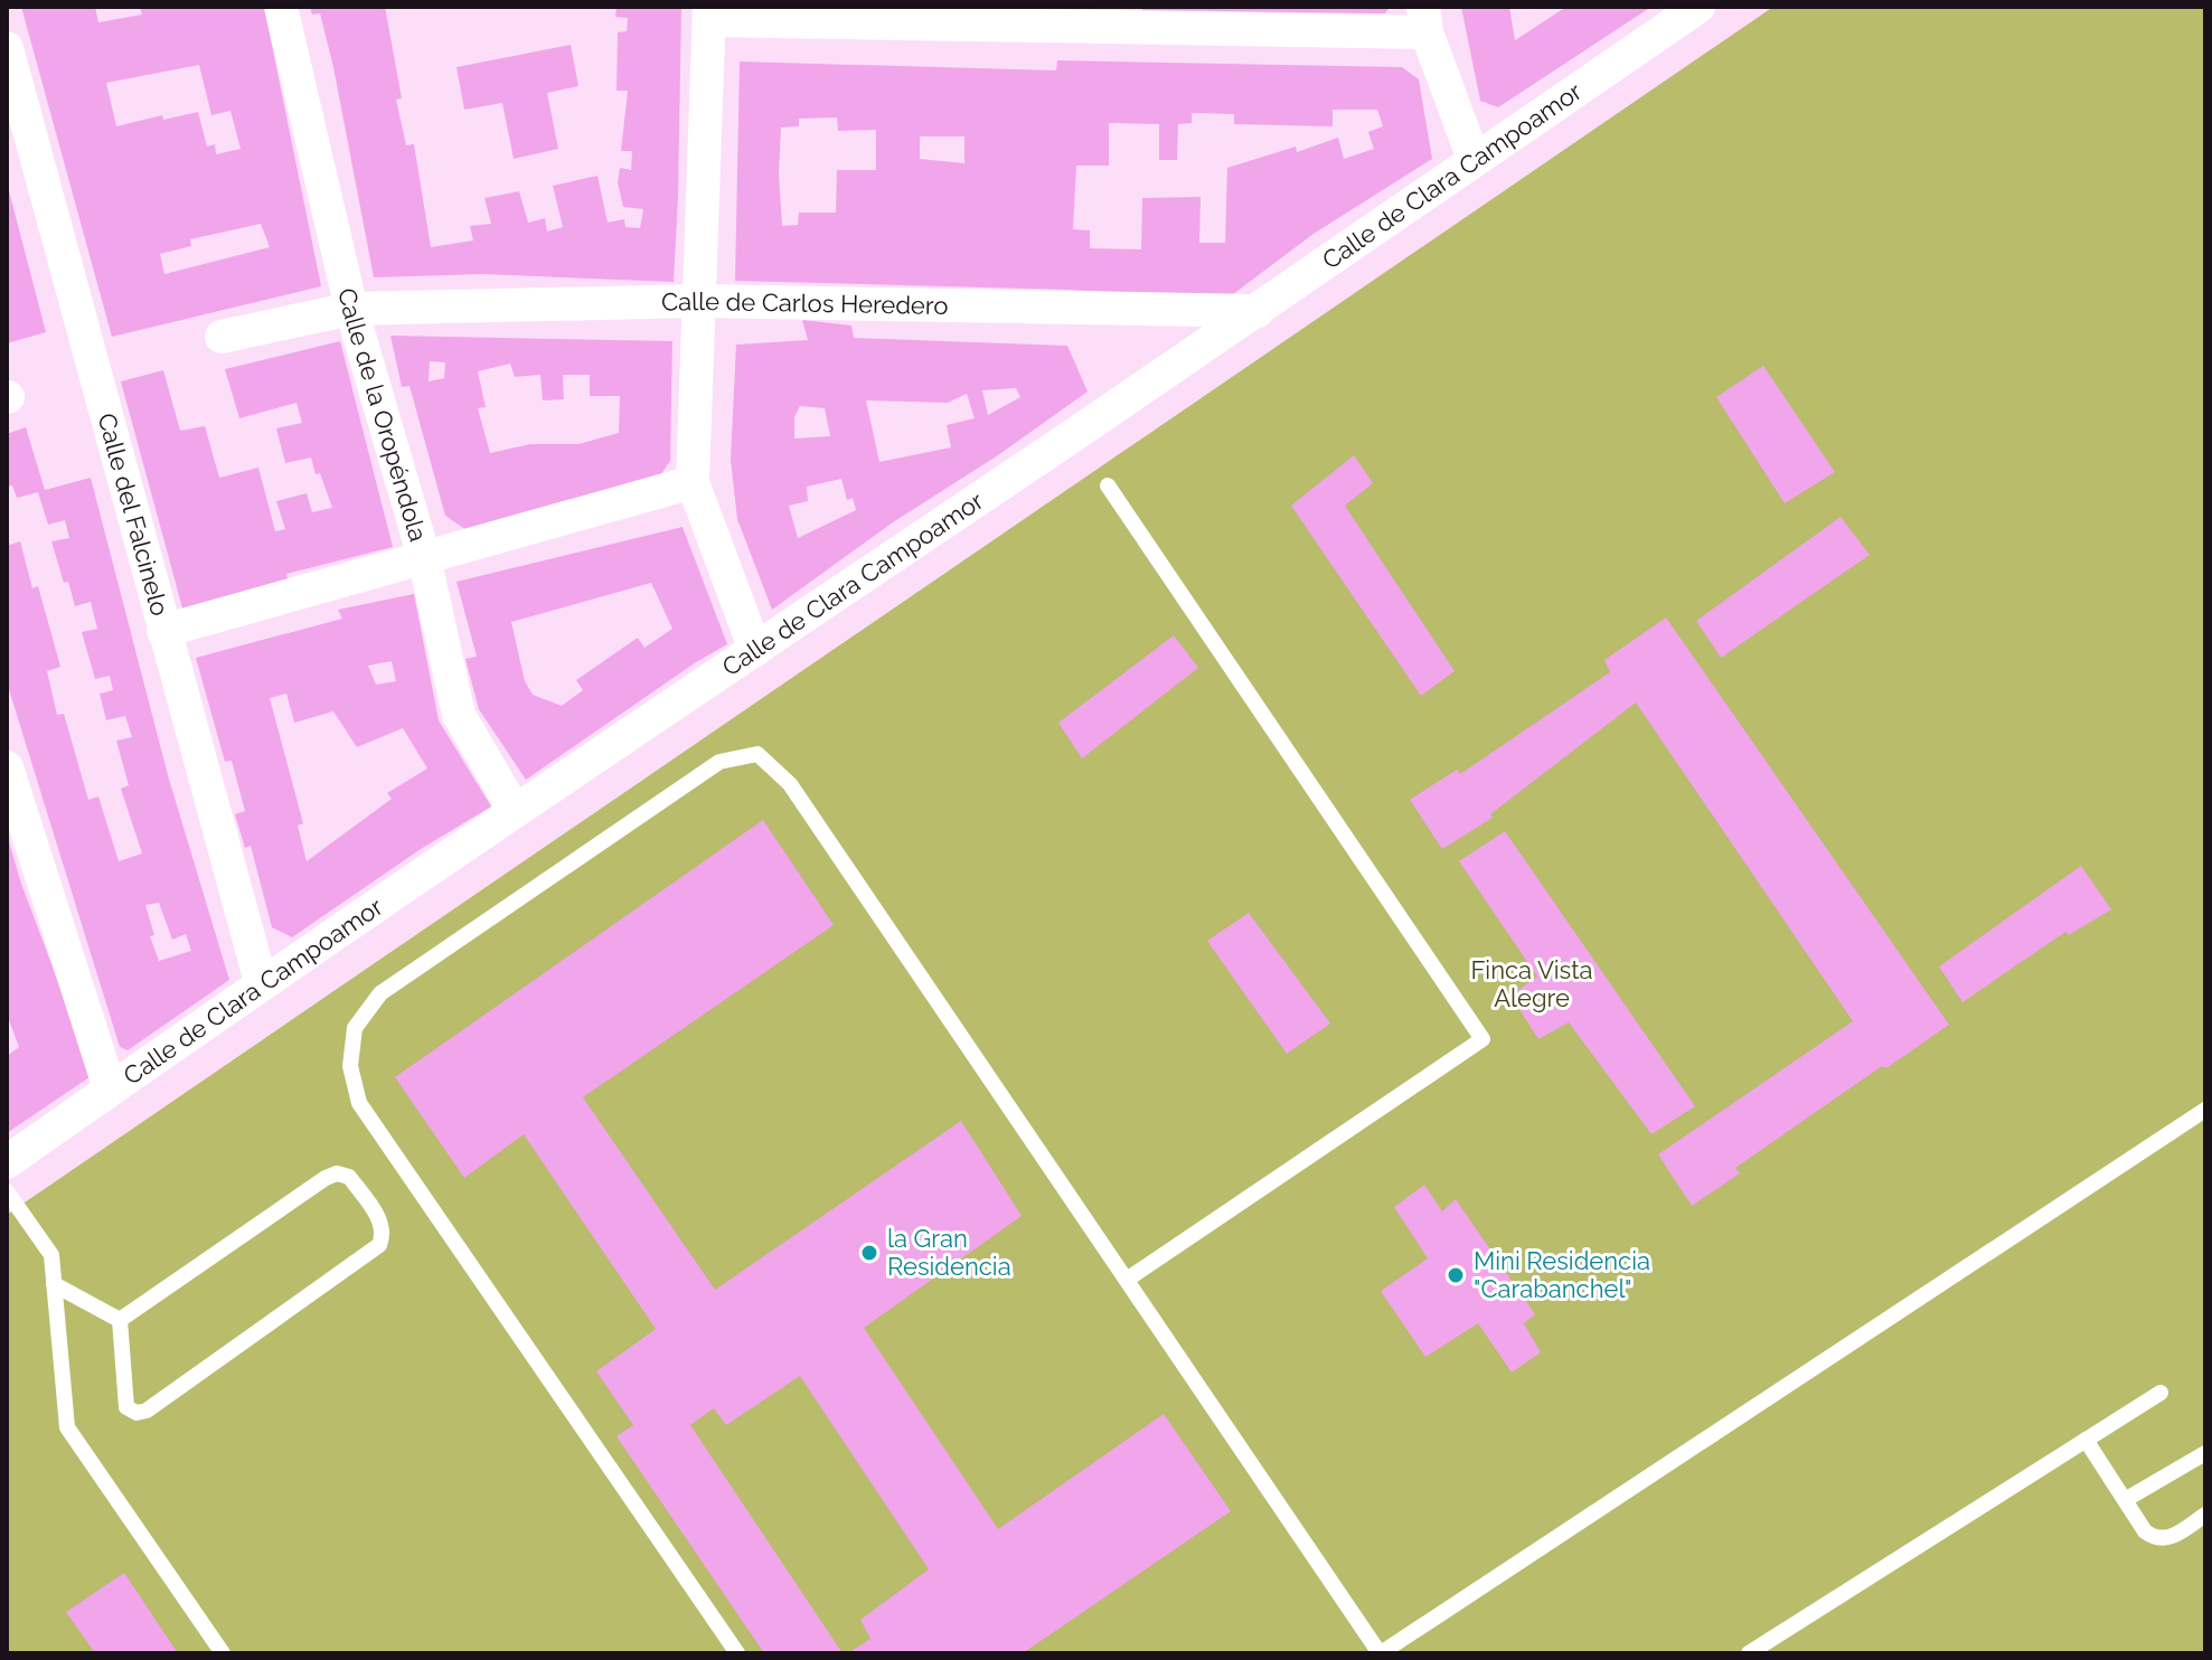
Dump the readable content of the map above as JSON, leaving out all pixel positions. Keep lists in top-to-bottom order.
{
  "streets": {
    "street": [
      "Calle de Clara Campoamor",
      "Calle de Carlos Heredero",
      "Calle de la Oropéndola",
      "Calle del Falcinelo"
    ]
  },
  "crossings": [
    ["Calle de Clara Campoamor", "Calle de Carlos Heredero"],
    ["Calle de Clara Campoamor", "Calle de la Oropéndola"],
    ["Calle de Clara Campoamor", "Calle del Falcinelo"],
    ["Calle de Carlos Heredero", "Calle de la Oropéndola"]
  ],
  "parks": ["Finca Vista Alegre"],
  "places": ["la Gran Residencia", "Mini Residencia \"Carabanchel\""]
}
